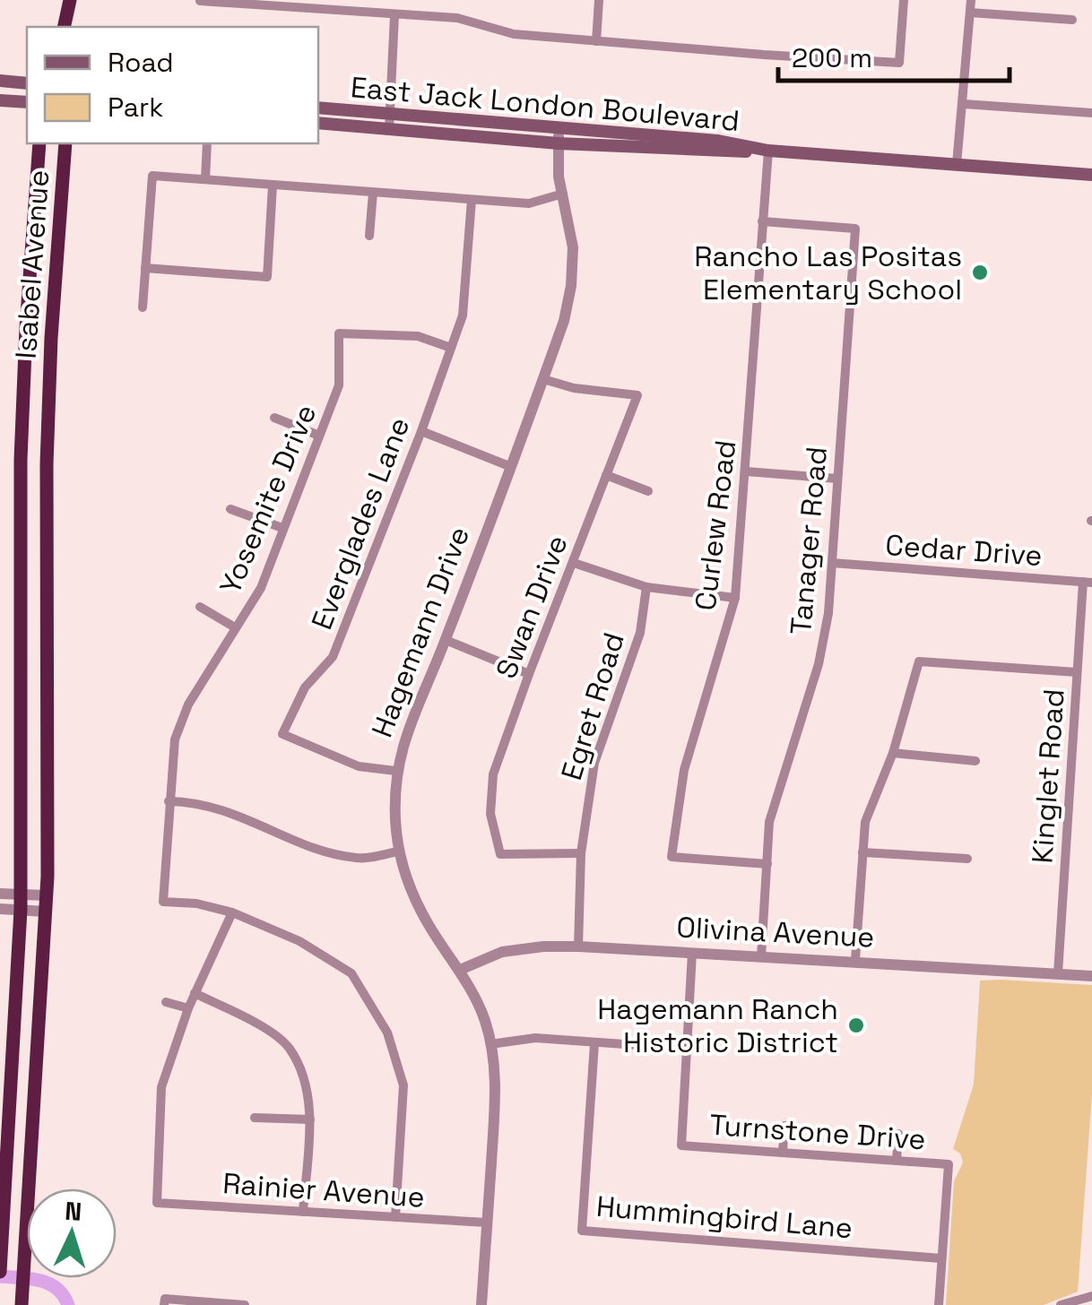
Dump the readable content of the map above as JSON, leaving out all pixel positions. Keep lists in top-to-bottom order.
{
  "streets": {
    "highway": ["Isabel Avenue"],
    "main road": ["East Jack London Boulevard"],
    "street": [
      "Yosemite Drive",
      "Everglades Lane",
      "Curlew Road",
      "Tanager Road",
      "Cedar Drive",
      "Swan Drive",
      "Hagemann Drive",
      "Egret Road",
      "Kinglet Road",
      "Olivina Avenue",
      "Turnstone Drive",
      "Rainier Avenue",
      "Hummingbird Lane"
    ]
  },
  "crossings": [
    ["East Jack London Boulevard", "Curlew Road"],
    ["East Jack London Boulevard", "Hagemann Drive"],
    ["Yosemite Drive", "Everglades Lane"],
    ["Yosemite Drive", "Rainier Avenue"],
    ["Everglades Lane", "Hagemann Drive"],
    ["Curlew Road", "Tanager Road"],
    ["Tanager Road", "Cedar Drive"],
    ["Tanager Road", "Olivina Avenue"],
    ["Cedar Drive", "Kinglet Road"],
    ["Swan Drive", "Hagemann Drive"],
    ["Swan Drive", "Egret Road"],
    ["Hagemann Drive", "Olivina Avenue"],
    ["Hagemann Drive", "Rainier Avenue"],
    ["Egret Road", "Olivina Avenue"],
    ["Kinglet Road", "Olivina Avenue"],
    ["Olivina Avenue", "Turnstone Drive"],
    ["Turnstone Drive", "Hummingbird Lane"]
  ],
  "places": ["Rancho Las Positas Elementary School", "Hagemann Ranch Historic District"],
  "legend": ["Road", "Park"],
  "scale_bar": "200 m",
  "north": "top"
}
